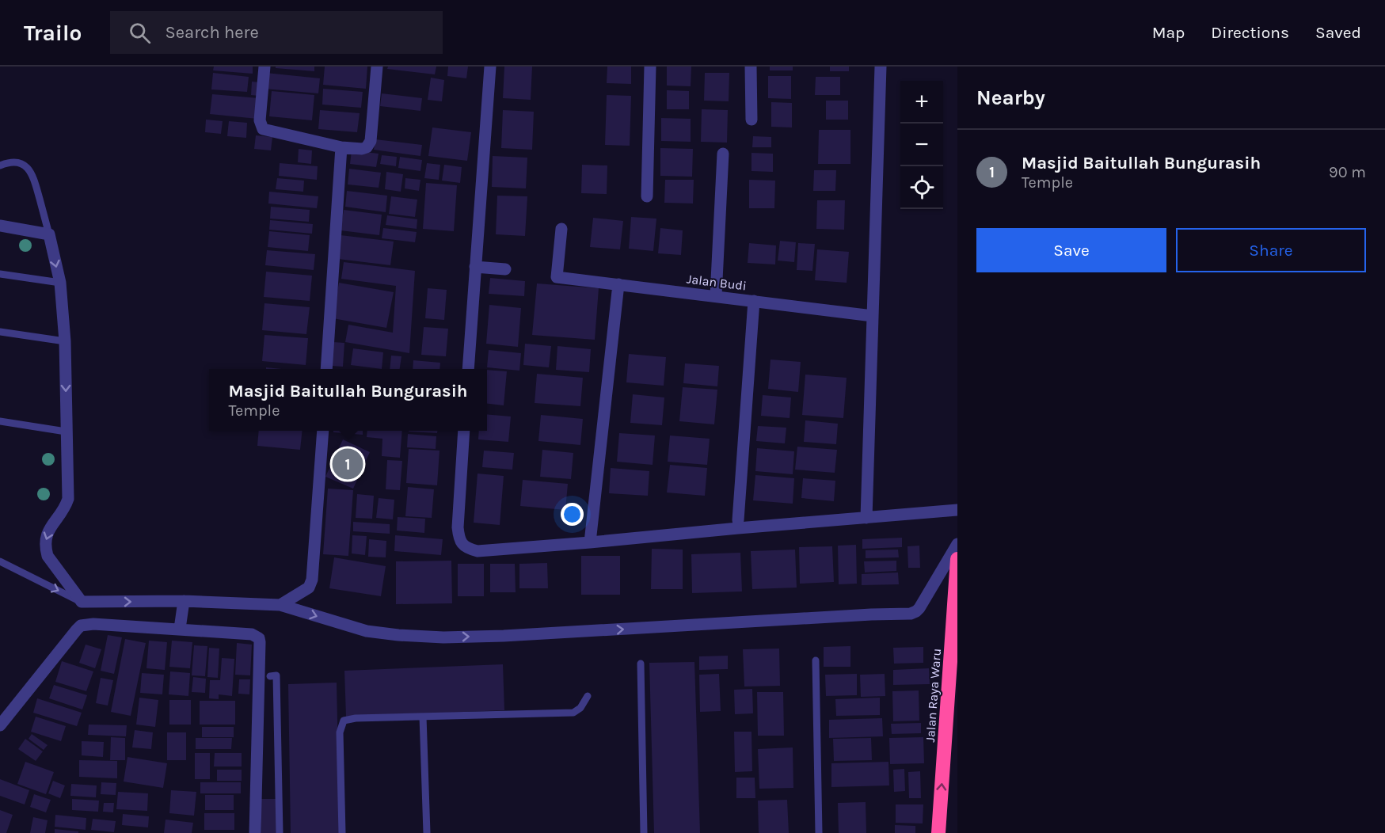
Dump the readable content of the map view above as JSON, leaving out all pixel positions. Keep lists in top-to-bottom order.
{
  "streets": {
    "highway": ["Jalan Raya Waru"],
    "street": ["Jalan Budi"]
  },
  "one_way": ["Jalan Raya Waru"],
  "page": {
    "header": "Trailo",
    "search": "Search here",
    "nav": ["Map", "Directions", "Saved"],
    "heading": "Nearby",
    "map_buttons": ["+", "−"],
    "list": [
      {
        "mark": "1",
        "name": "Masjid Baitullah Bungurasih",
        "note": "Temple",
        "value": "90 m"
      }
    ],
    "buttons": ["Save", "Share"],
    "popup": ["Masjid Baitullah Bungurasih", "Temple"],
    "pins": "1"
  }
}
